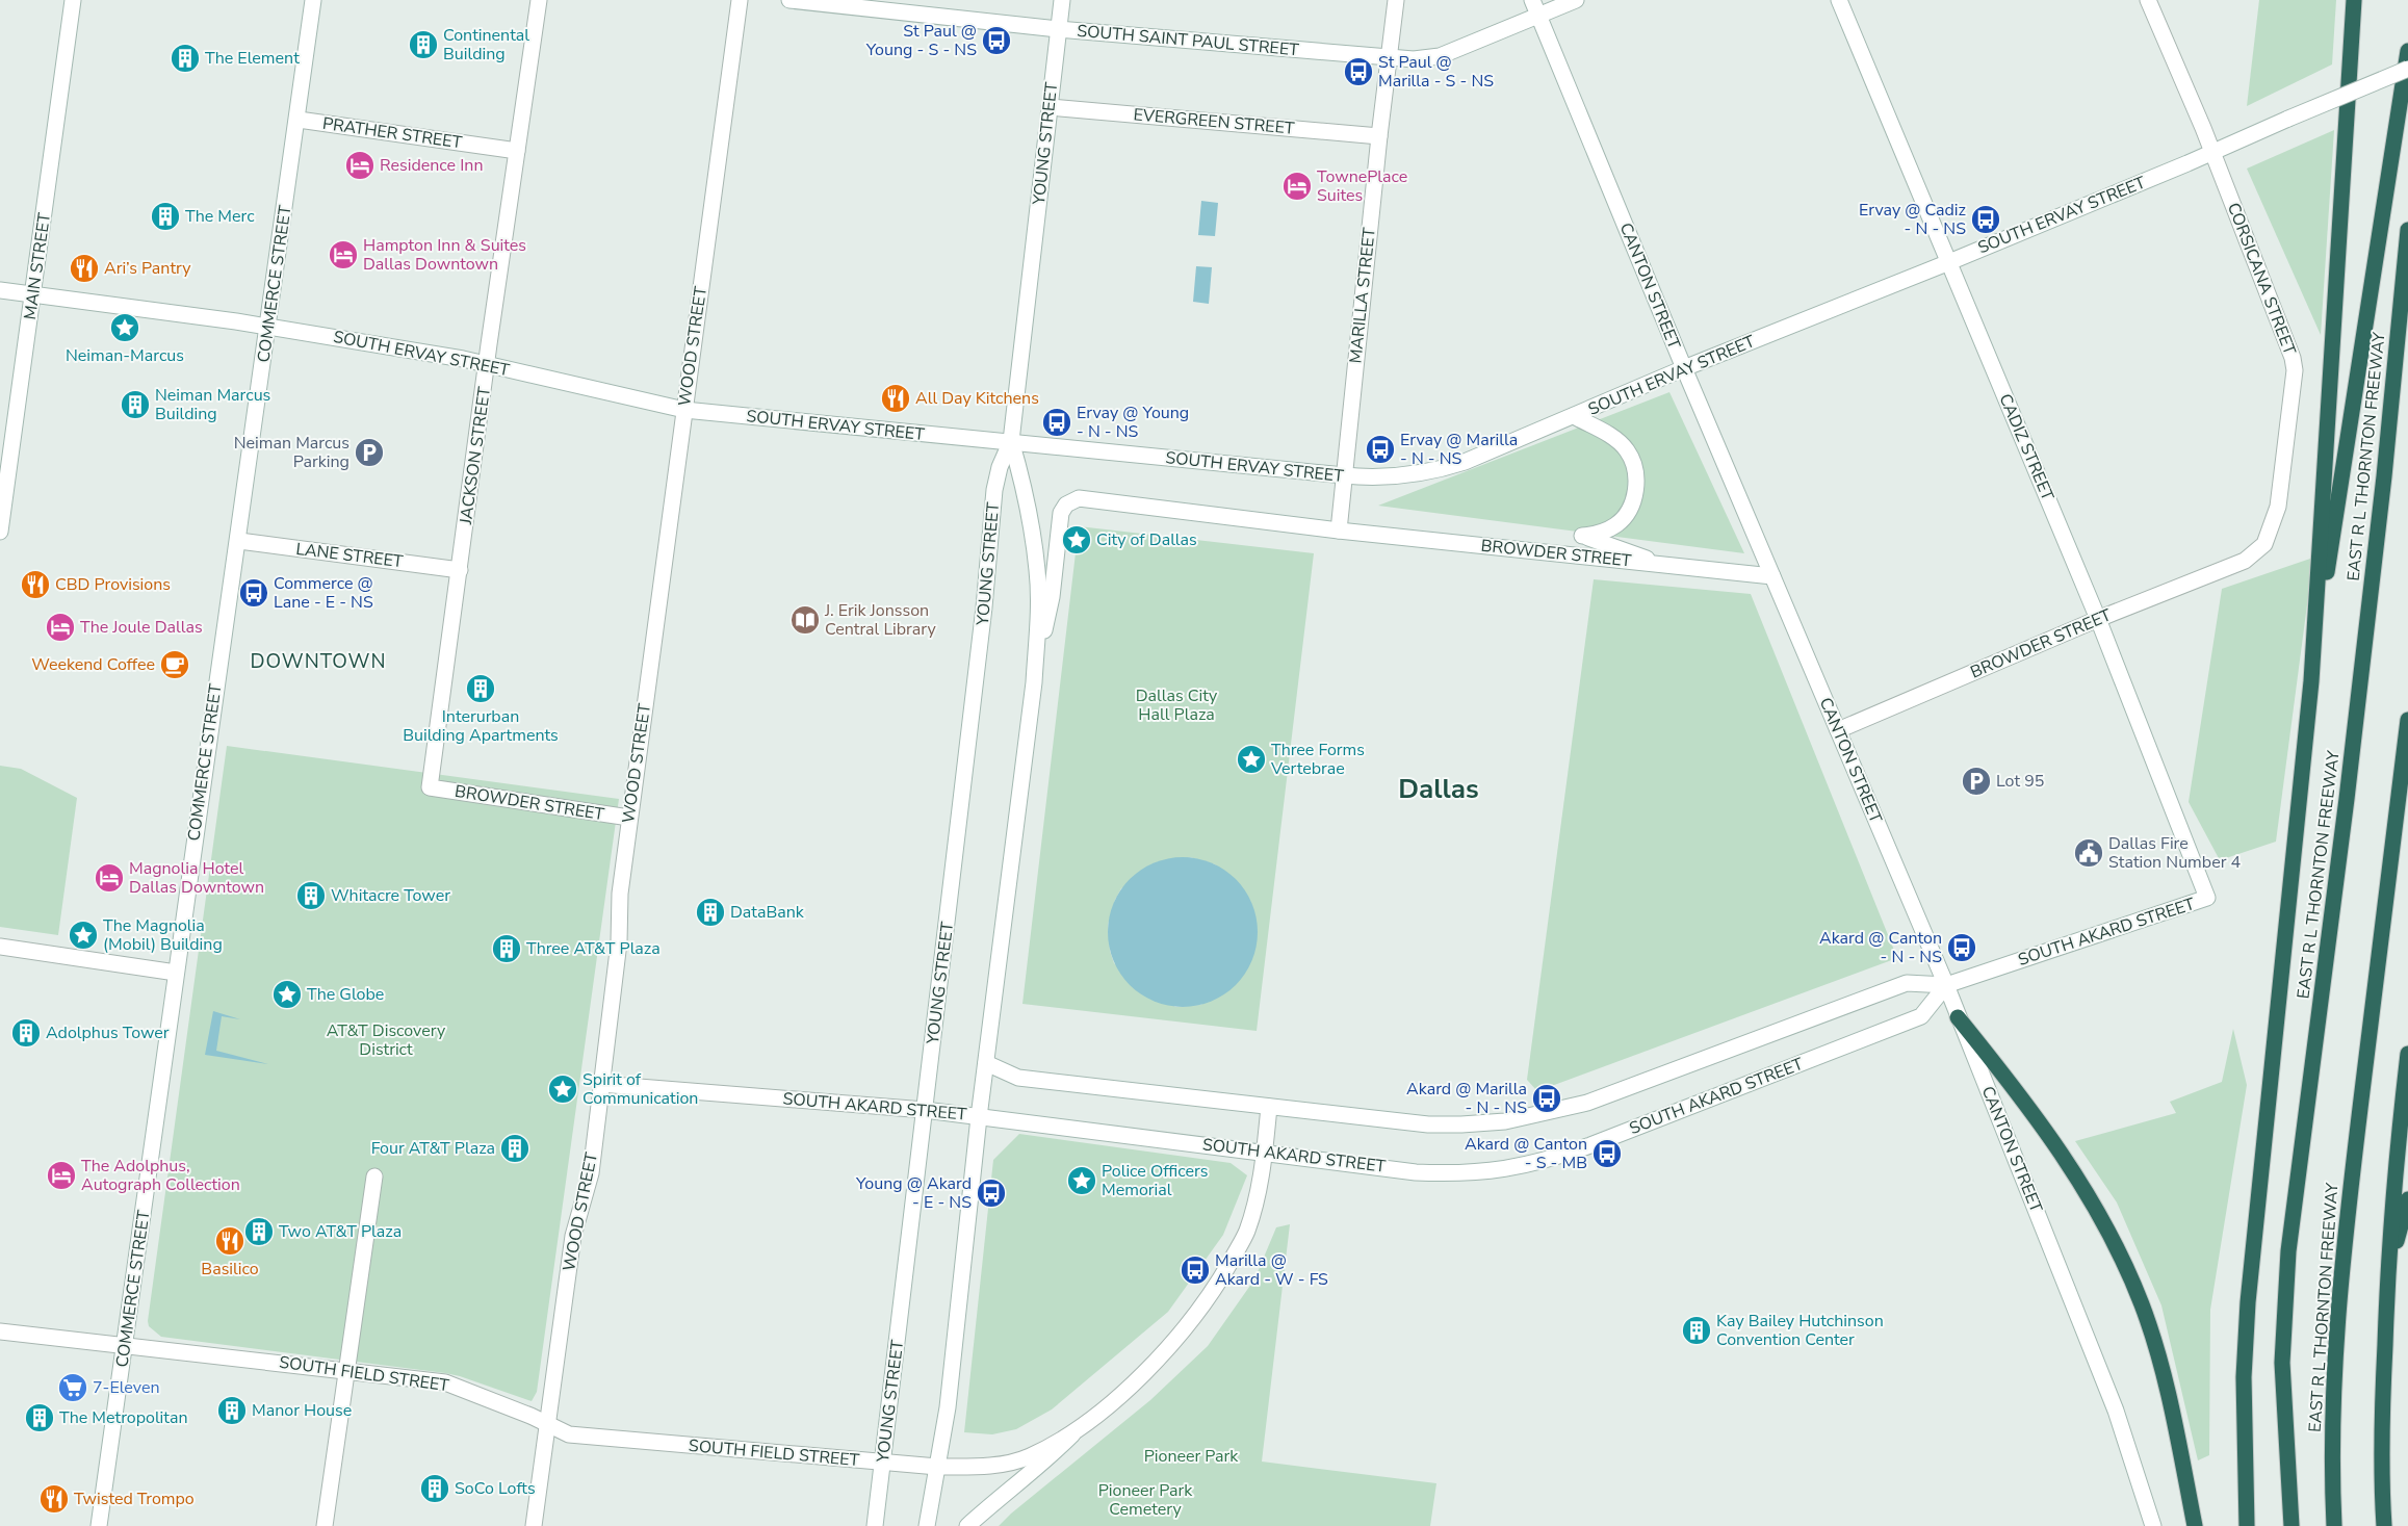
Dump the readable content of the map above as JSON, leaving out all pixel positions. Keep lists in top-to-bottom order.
{
  "streets": {
    "highway": ["EAST R L THORNTON FREEWAY"],
    "main road": [
      "SOUTH SAINT PAUL STREET",
      "EVERGREEN STREET",
      "PRATHER STREET",
      "YOUNG STREET",
      "SOUTH ERVAY STREET",
      "MAIN STREET",
      "CORSICANA STREET",
      "COMMERCE STREET",
      "CANTON STREET",
      "MARILLA STREET",
      "WOOD STREET",
      "CADIZ STREET",
      "JACKSON STREET",
      "BROWDER STREET",
      "LANE STREET",
      "SOUTH AKARD STREET",
      "SOUTH FIELD STREET"
    ]
  },
  "crossings": [
    ["SOUTH SAINT PAUL STREET", "YOUNG STREET"],
    ["SOUTH SAINT PAUL STREET", "CANTON STREET"],
    ["SOUTH SAINT PAUL STREET", "MARILLA STREET"],
    ["EVERGREEN STREET", "YOUNG STREET"],
    ["EVERGREEN STREET", "MARILLA STREET"],
    ["PRATHER STREET", "COMMERCE STREET"],
    ["PRATHER STREET", "JACKSON STREET"],
    ["YOUNG STREET", "SOUTH ERVAY STREET"],
    ["YOUNG STREET", "BROWDER STREET"],
    ["YOUNG STREET", "SOUTH AKARD STREET"],
    ["YOUNG STREET", "SOUTH FIELD STREET"],
    ["SOUTH ERVAY STREET", "MAIN STREET"],
    ["SOUTH ERVAY STREET", "CORSICANA STREET"],
    ["SOUTH ERVAY STREET", "COMMERCE STREET"],
    ["SOUTH ERVAY STREET", "CANTON STREET"],
    ["SOUTH ERVAY STREET", "MARILLA STREET"],
    ["SOUTH ERVAY STREET", "WOOD STREET"],
    ["SOUTH ERVAY STREET", "CADIZ STREET"],
    ["SOUTH ERVAY STREET", "JACKSON STREET"],
    ["CORSICANA STREET", "BROWDER STREET"],
    ["COMMERCE STREET", "LANE STREET"],
    ["COMMERCE STREET", "SOUTH FIELD STREET"],
    ["CANTON STREET", "BROWDER STREET"],
    ["CANTON STREET", "SOUTH AKARD STREET"],
    ["MARILLA STREET", "BROWDER STREET"],
    ["WOOD STREET", "BROWDER STREET"],
    ["WOOD STREET", "SOUTH AKARD STREET"],
    ["WOOD STREET", "SOUTH FIELD STREET"],
    ["CADIZ STREET", "BROWDER STREET"],
    ["CADIZ STREET", "SOUTH AKARD STREET"],
    ["JACKSON STREET", "BROWDER STREET"],
    ["JACKSON STREET", "LANE STREET"]
  ],
  "districts": ["DOWNTOWN", "Dallas"],
  "parks": [
    "Dallas City Hall Plaza",
    "AT&T Discovery District",
    "Pioneer Park",
    "Pioneer Park Cemetery"
  ],
  "places": {
    "bus stop": [
      "St Paul @ Young - S - NS",
      "St Paul @ Marilla - S - NS",
      "Ervay @ Cadiz - N - NS",
      "Ervay @ Young - N - NS",
      "Ervay @ Marilla - N - NS",
      "Commerce @ Lane - E - NS",
      "Akard @ Canton - N - NS",
      "Akard @ Marilla - N - NS",
      "Akard @ Canton - S - MB",
      "Young @ Akard - E - NS",
      "Marilla @ Akard - W - FS"
    ],
    "building": [
      "Continental Building",
      "The Element",
      "The Merc",
      "Neiman Marcus Building",
      "Interurban Building Apartments",
      "Whitacre Tower",
      "DataBank",
      "Three AT&T Plaza",
      "Adolphus Tower",
      "Four AT&T Plaza",
      "Two AT&T Plaza",
      "Kay Bailey Hutchinson Convention Center",
      "Manor House",
      "The Metropolitan",
      "SoCo Lofts"
    ],
    "hotel": [
      "Residence Inn",
      "TownePlace Suites",
      "Hampton Inn & Suites Dallas Downtown",
      "The Joule Dallas",
      "Magnolia Hotel Dallas Downtown",
      "The Adolphus, Autograph Collection"
    ],
    "restaurant": [
      "Ari’s Pantry",
      "All Day Kitchens",
      "CBD Provisions",
      "Basilico",
      "Twisted Trompo"
    ],
    "place": [
      "Neiman-Marcus",
      "City of Dallas",
      "Three Forms Vertebrae",
      "The Magnolia (Mobil) Building",
      "The Globe",
      "Spirit of Communication",
      "Police Officers Memorial"
    ],
    "parking": ["Neiman Marcus Parking", "Lot 95"],
    "library": ["J. Erik Jonsson Central Library"],
    "cafe": ["Weekend Coffee"],
    "public building": ["Dallas Fire Station Number 4"],
    "supermarket": ["7-Eleven"]
  }
}
